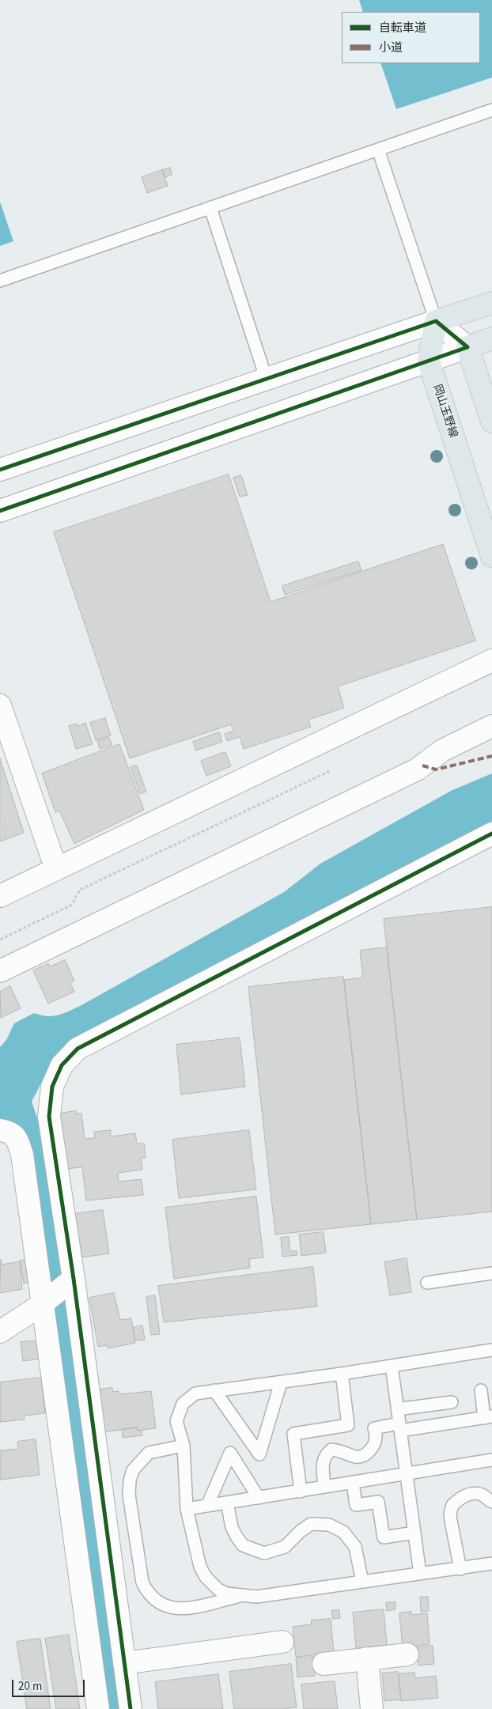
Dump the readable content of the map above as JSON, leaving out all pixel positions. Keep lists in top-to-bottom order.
{
  "streets": {
    "main road": ["岡山玉野線"]
  },
  "legend": ["自転車道", "小道"],
  "scale_bar": "20 m"
}
